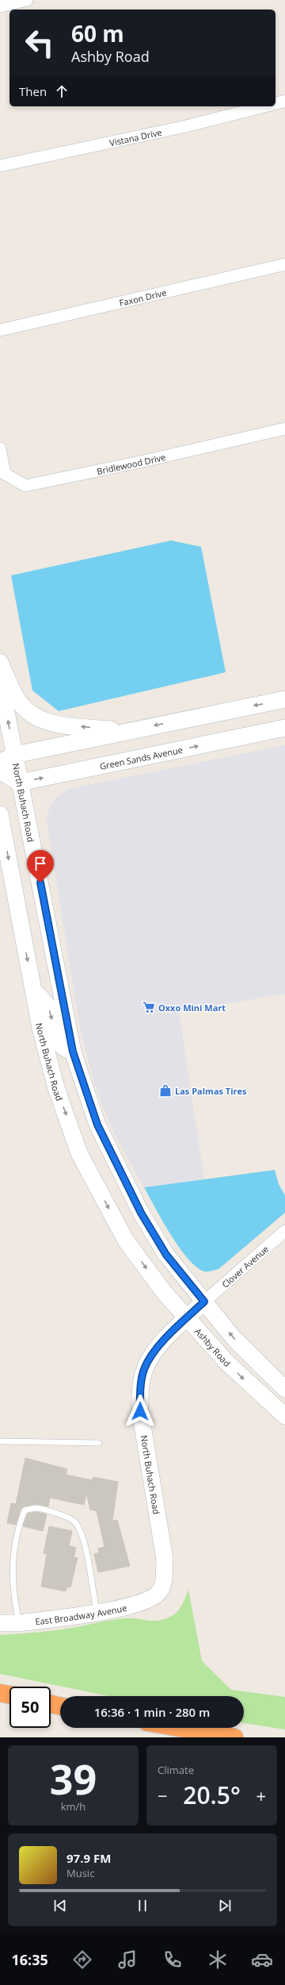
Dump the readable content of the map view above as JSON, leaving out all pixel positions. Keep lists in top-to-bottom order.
{
  "streets": {
    "main road": [
      "Green Sands Avenue",
      "North Buhach Road",
      "Ashby Road",
      "East Broadway Avenue"
    ],
    "street": [
      "Vistana Drive",
      "Faxon Drive",
      "Bridlewood Drive",
      "Clover Avenue"
    ]
  },
  "crossings": [
    ["Green Sands Avenue", "North Buhach Road"],
    ["North Buhach Road", "Clover Avenue"],
    ["North Buhach Road", "Ashby Road"],
    ["North Buhach Road", "East Broadway Avenue"]
  ],
  "places": {
    "supermarket": ["Oxxo Mini Mart"],
    "shop": ["Las Palmas Tires"]
  },
  "page": {
    "turn": ["60 m", "Ashby Road"],
    "then": "Then",
    "limit": "50",
    "trip": "16:36 · 1 min · 280 m",
    "tile": [
      ["39", "km/h"],
      "Climate"
    ],
    "heat": ["−", "20.5°", "+"],
    "song": ["97.9 FM", "Music"],
    "tabs": "16:35"
  }
}
